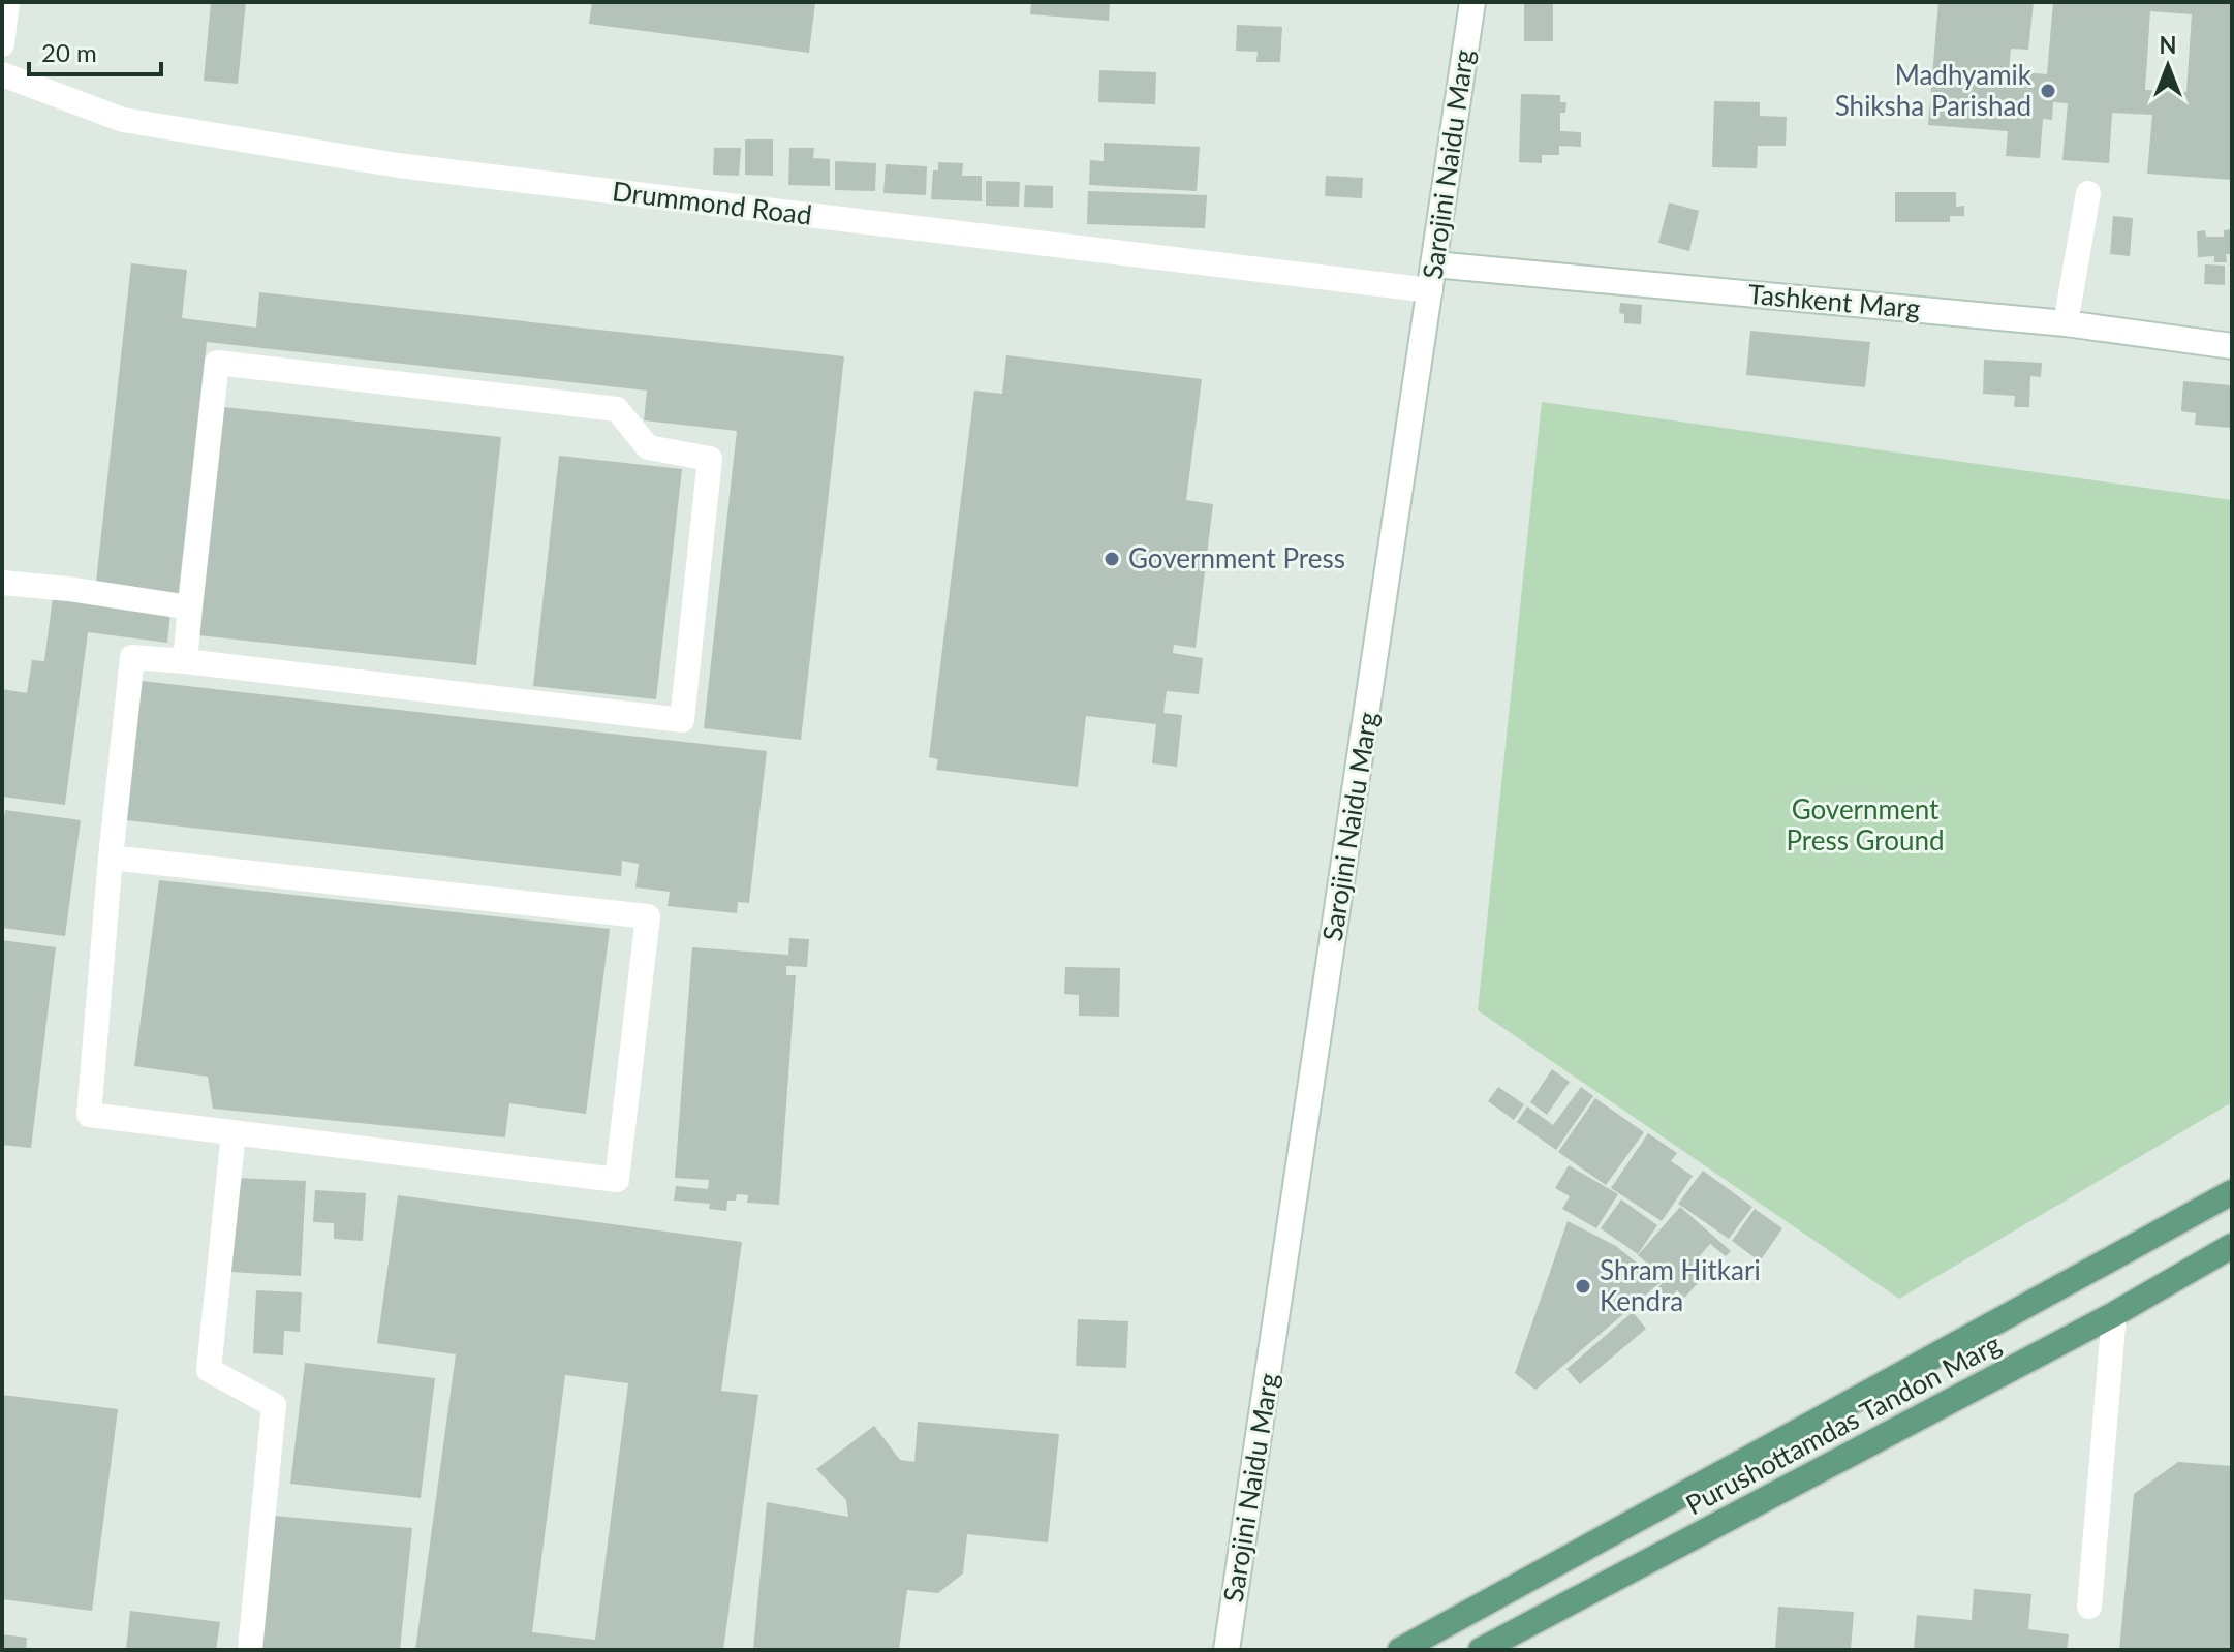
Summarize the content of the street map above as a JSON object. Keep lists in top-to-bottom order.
{
  "streets": {
    "main road": ["Purushottamdas Tandon Marg"],
    "street": ["Sarojini Naidu Marg", "Drummond Road", "Tashkent Marg"]
  },
  "crossings": [
    ["Sarojini Naidu Marg", "Drummond Road"],
    ["Sarojini Naidu Marg", "Tashkent Marg"],
    ["Drummond Road", "Tashkent Marg"]
  ],
  "parks": ["Government Press Ground"],
  "places": ["Madhyamik Shiksha Parishad", "Government Press", "Shram Hitkari Kendra"],
  "scale_bar": "20 m",
  "north": "top"
}
